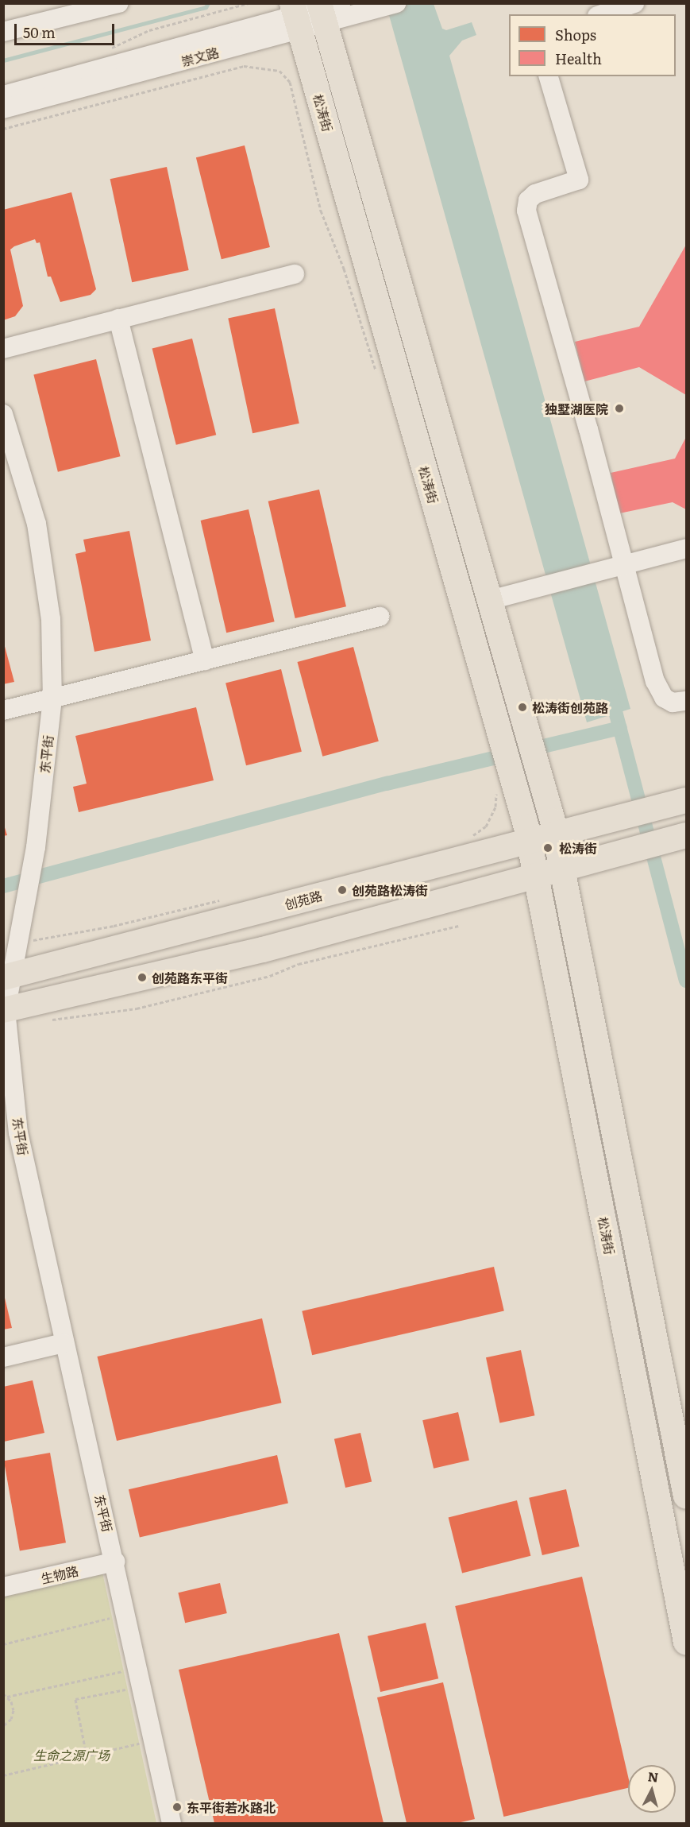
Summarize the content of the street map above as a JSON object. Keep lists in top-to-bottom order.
{
  "streets": {
    "main road": ["松涛街", "创苑路"],
    "street": ["崇文路", "东平街", "生物路"]
  },
  "crossings": [
    ["崇文路", "松涛街"],
    ["松涛街", "创苑路"],
    ["东平街", "创苑路"],
    ["东平街", "生物路"]
  ],
  "parks": ["生命之源广场"],
  "places": [
    "独墅湖医院",
    "松涛街创苑路",
    "松涛街",
    "创苑路松涛街",
    "创苑路东平街",
    "东平街若水路北"
  ],
  "legend": ["Shops", "Health"],
  "scale_bar": "50 m",
  "north": "top"
}
